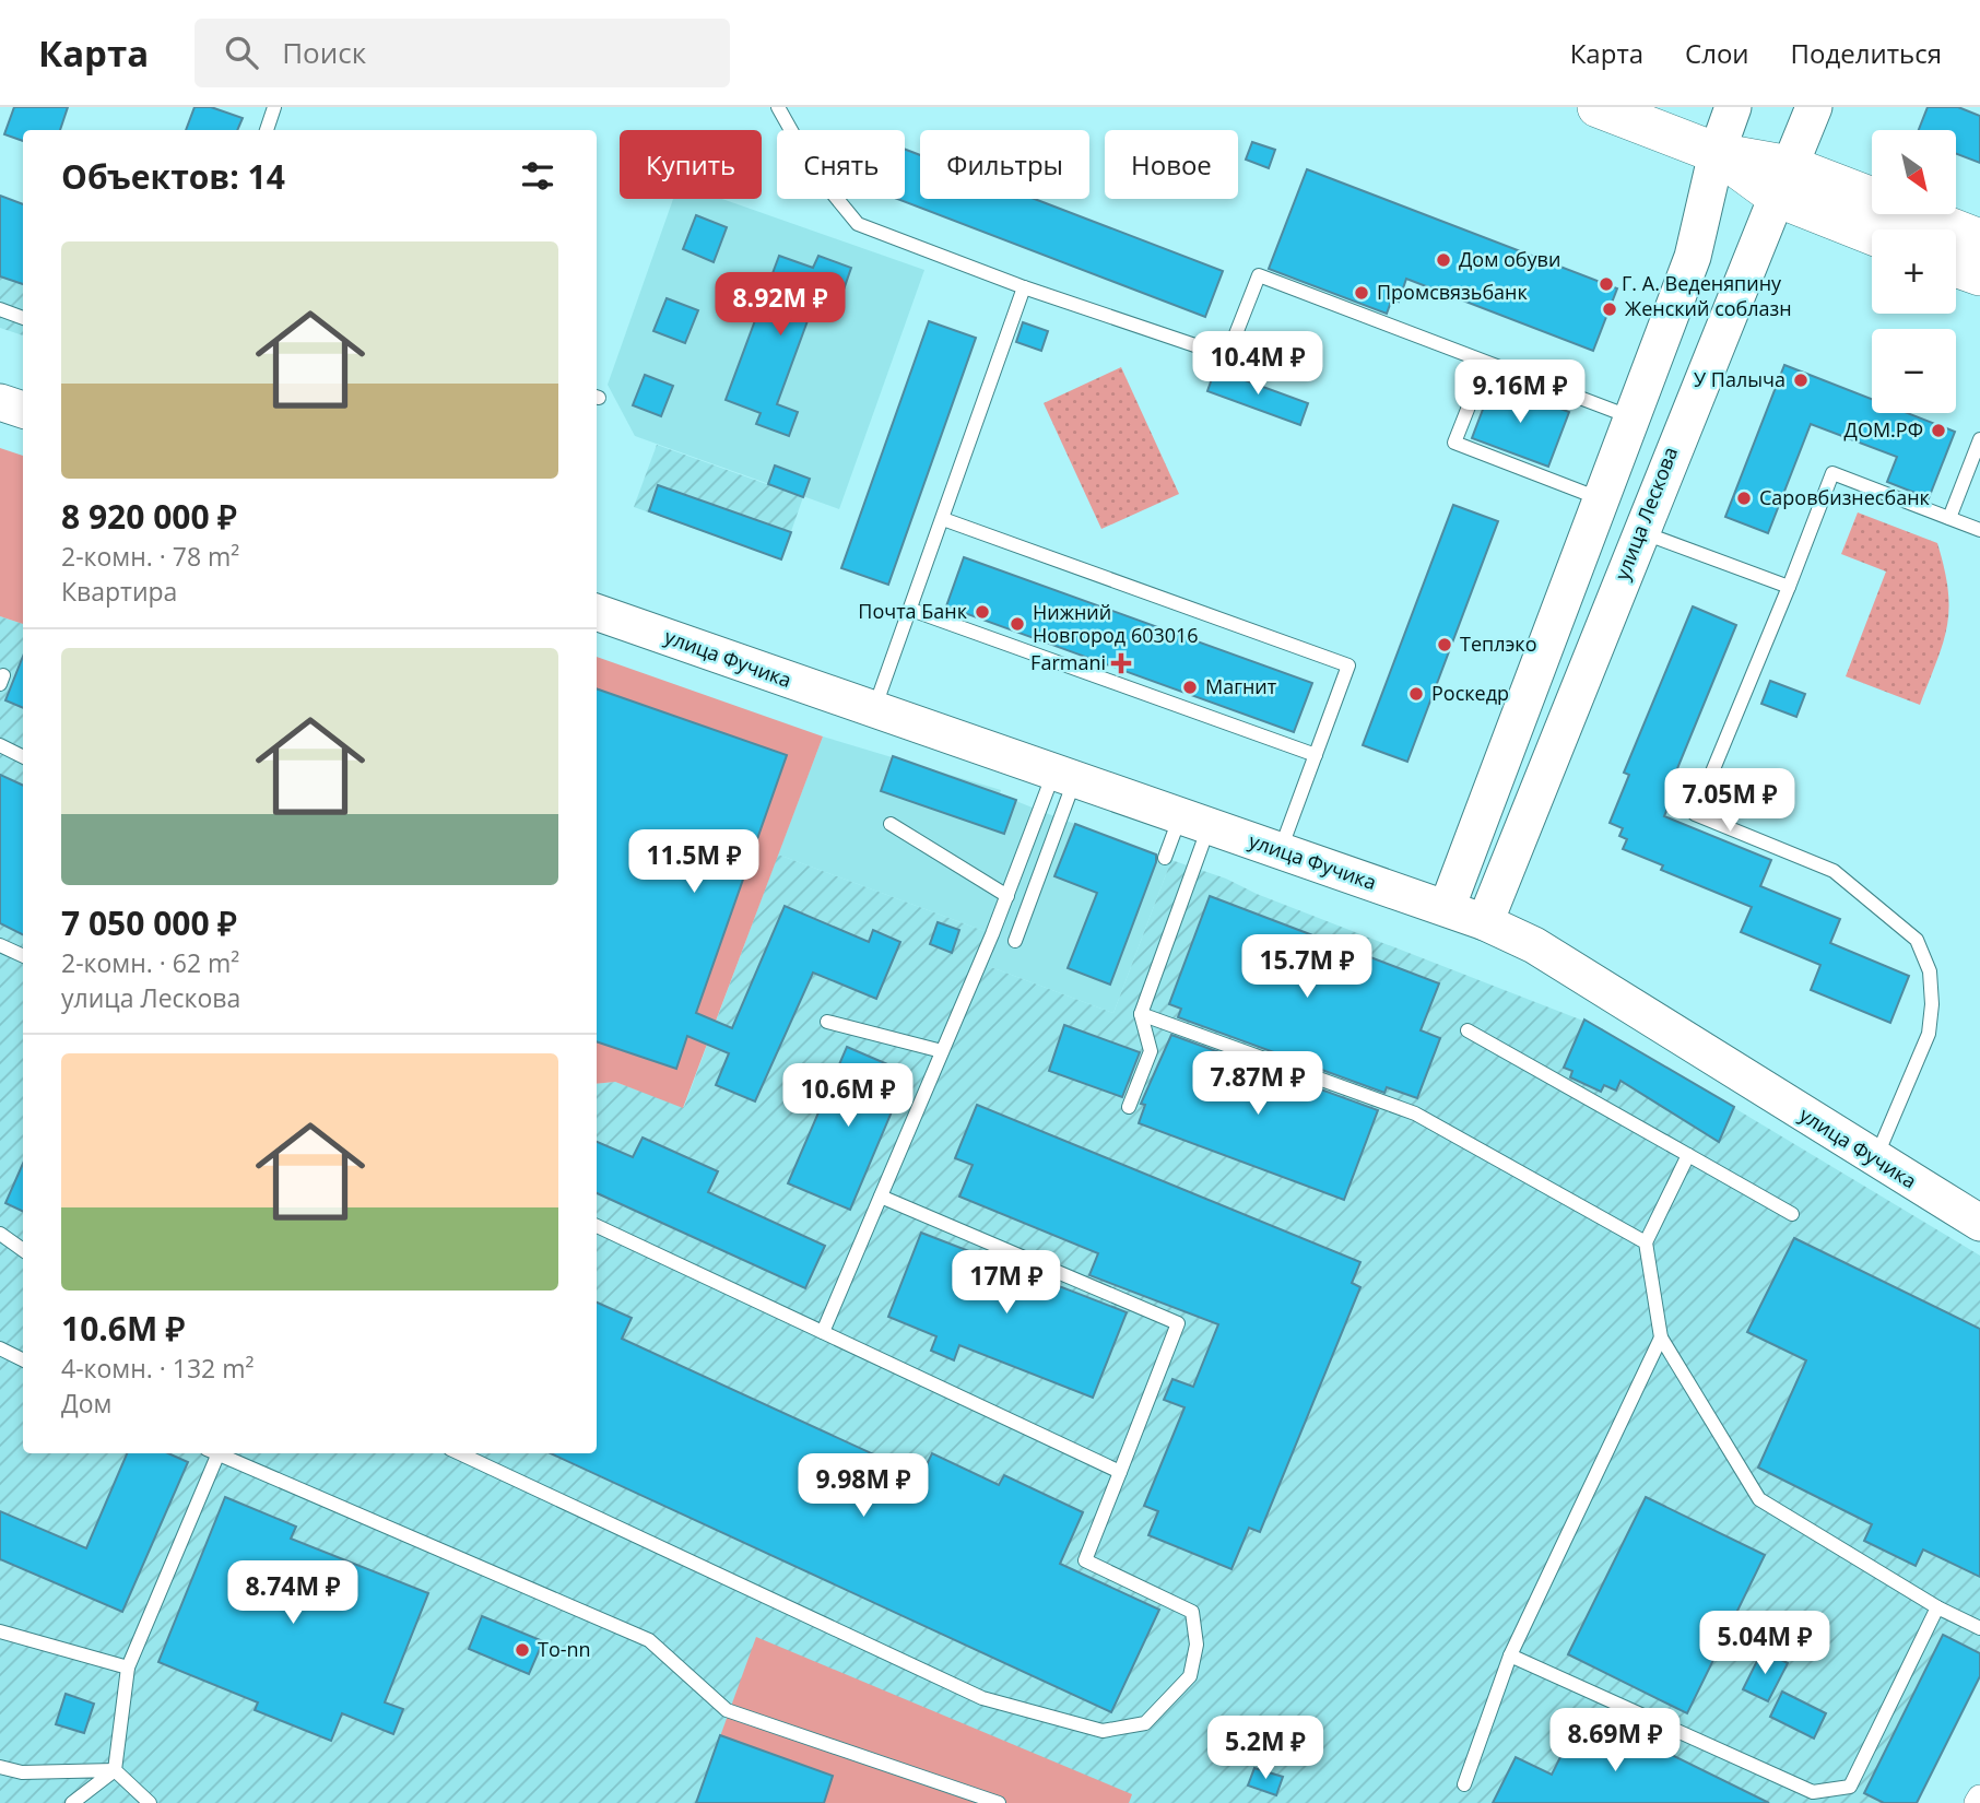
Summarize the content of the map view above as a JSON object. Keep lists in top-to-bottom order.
{
  "streets": {
    "street": ["улица Лескова", "улица Фучика"]
  },
  "crossings": [
    ["улица Лескова", "улица Фучика"]
  ],
  "places": {
    "other": [
      "Дом обуви",
      "Г. А. Веденяпину",
      "Промсвязьбанк",
      "Женский соблазн",
      "У Палыча",
      "ДОМ.РФ",
      "Саровбизнесбанк",
      "Почта Банк",
      "Нижний Новгород 603016",
      "Теплэко",
      "Магнит",
      "Роскедр",
      "To-nn"
    ],
    "health": ["Farmani"]
  },
  "north": "bottom right",
  "page": {
    "header": "Карта",
    "search": "Поиск",
    "nav": ["Карта", "Слои", "Поделиться"],
    "map_buttons": ["+", "−"],
    "chip": [
      "Купить",
      "Снять",
      "Фильтры",
      "Новое"
    ],
    "heading": "Объектов: 14",
    "list": [
      {
        "name": "8 920 000 ₽",
        "note": "2-комн. · 78 m² · Квартира"
      },
      {
        "name": "7 050 000 ₽",
        "note": "2-комн. · 62 m² · улица Лескова"
      },
      {
        "name": "10.6M ₽",
        "note": "4-комн. · 132 m² · Дом"
      }
    ],
    "price": [
      "8.92M ₽",
      "10.4M ₽",
      "9.16M ₽",
      "7.05M ₽",
      "11.5M ₽",
      "15.7M ₽",
      "7.87M ₽",
      "10.6M ₽",
      "17M ₽",
      "9.98M ₽",
      "8.74M ₽",
      "5.04M ₽",
      "8.69M ₽",
      "5.2M ₽"
    ]
  }
}
